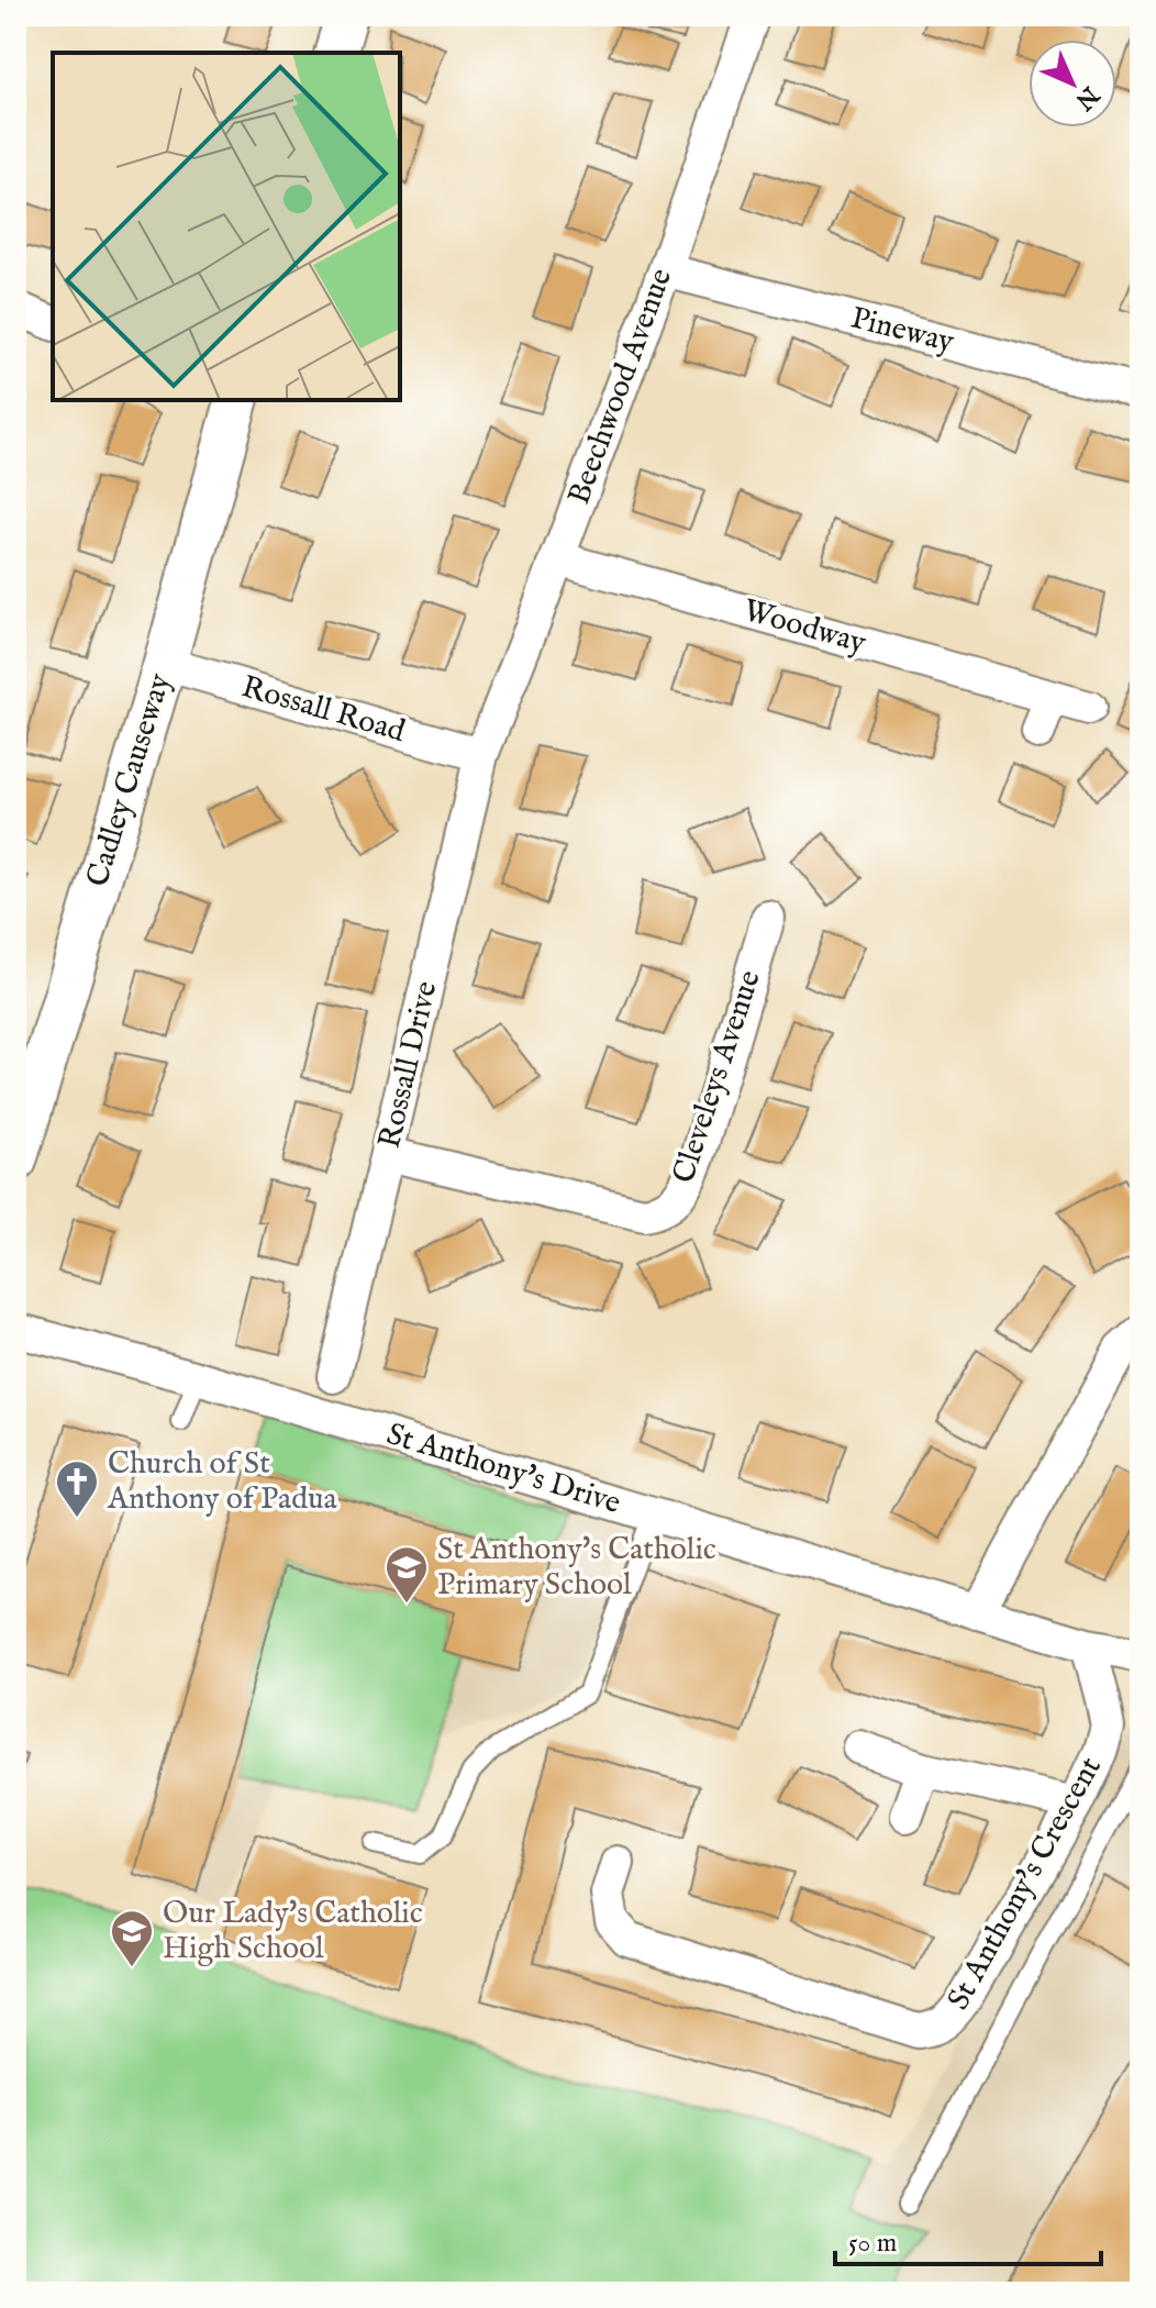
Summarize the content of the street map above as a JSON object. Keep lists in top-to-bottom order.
{
  "streets": {
    "street": [
      "Pineway",
      "Beechwood Avenue",
      "Woodway",
      "Rossall Road",
      "Cadley Causeway",
      "Rossall Drive",
      "Cleveleys Avenue",
      "St Anthony's Drive",
      "St Anthony's Crescent"
    ]
  },
  "crossings": [
    ["Pineway", "Beechwood Avenue"],
    ["Beechwood Avenue", "Woodway"],
    ["Beechwood Avenue", "Rossall Road"],
    ["Beechwood Avenue", "Rossall Drive"],
    ["Rossall Road", "Cadley Causeway"],
    ["Rossall Road", "Rossall Drive"],
    ["Rossall Drive", "Cleveleys Avenue"],
    ["St Anthony's Drive", "St Anthony's Crescent"]
  ],
  "places": {
    "church": ["Church of St Anthony of Padua"],
    "school or university": ["St Anthony's Catholic Primary School", "Our Lady's Catholic High School"]
  },
  "scale_bar": "50 m",
  "north": "bottom right"
}
